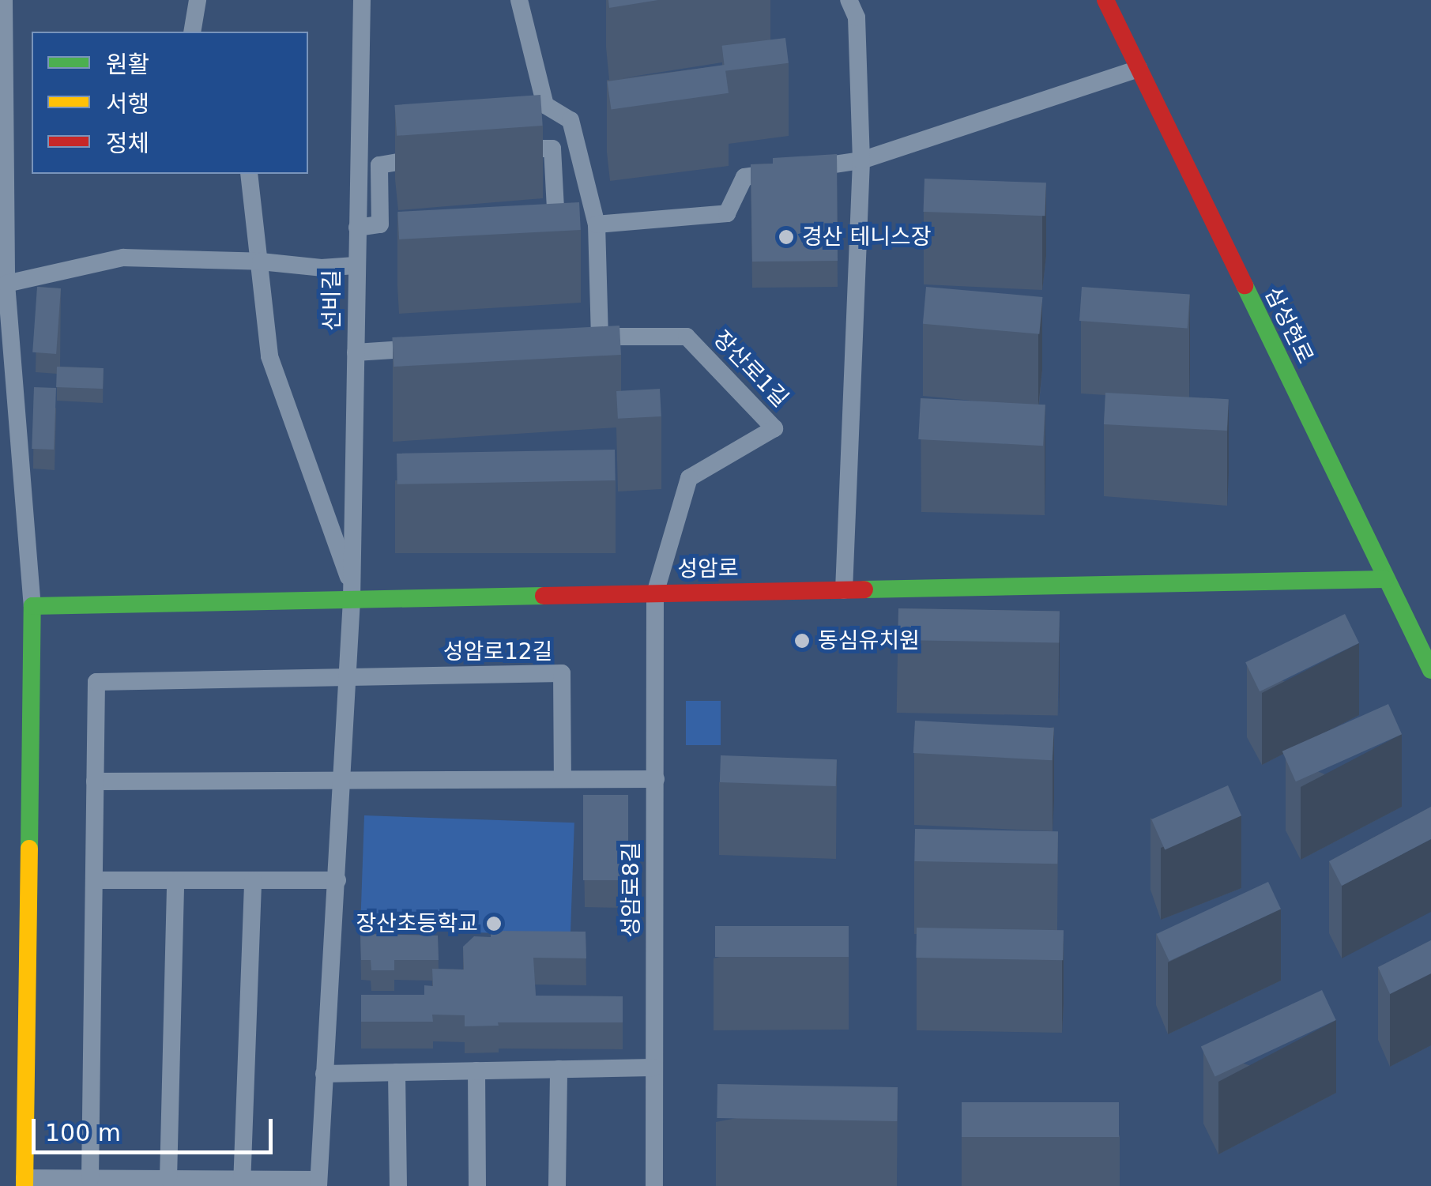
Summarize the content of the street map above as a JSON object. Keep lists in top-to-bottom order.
{
  "streets": {
    "street": [
      "선비길",
      "삼성현로",
      "장산로1길",
      "성암로",
      "성암로12길",
      "성암로8길"
    ]
  },
  "crossings": [
    ["선비길", "성암로"],
    ["삼성현로", "성암로"],
    ["장산로1길", "성암로8길"],
    ["성암로", "성암로8길"]
  ],
  "places": ["경산 테니스장", "동심유치원", "장산초등학교"],
  "legend": ["원활", "서행", "정체"],
  "scale_bar": "100 m"
}
